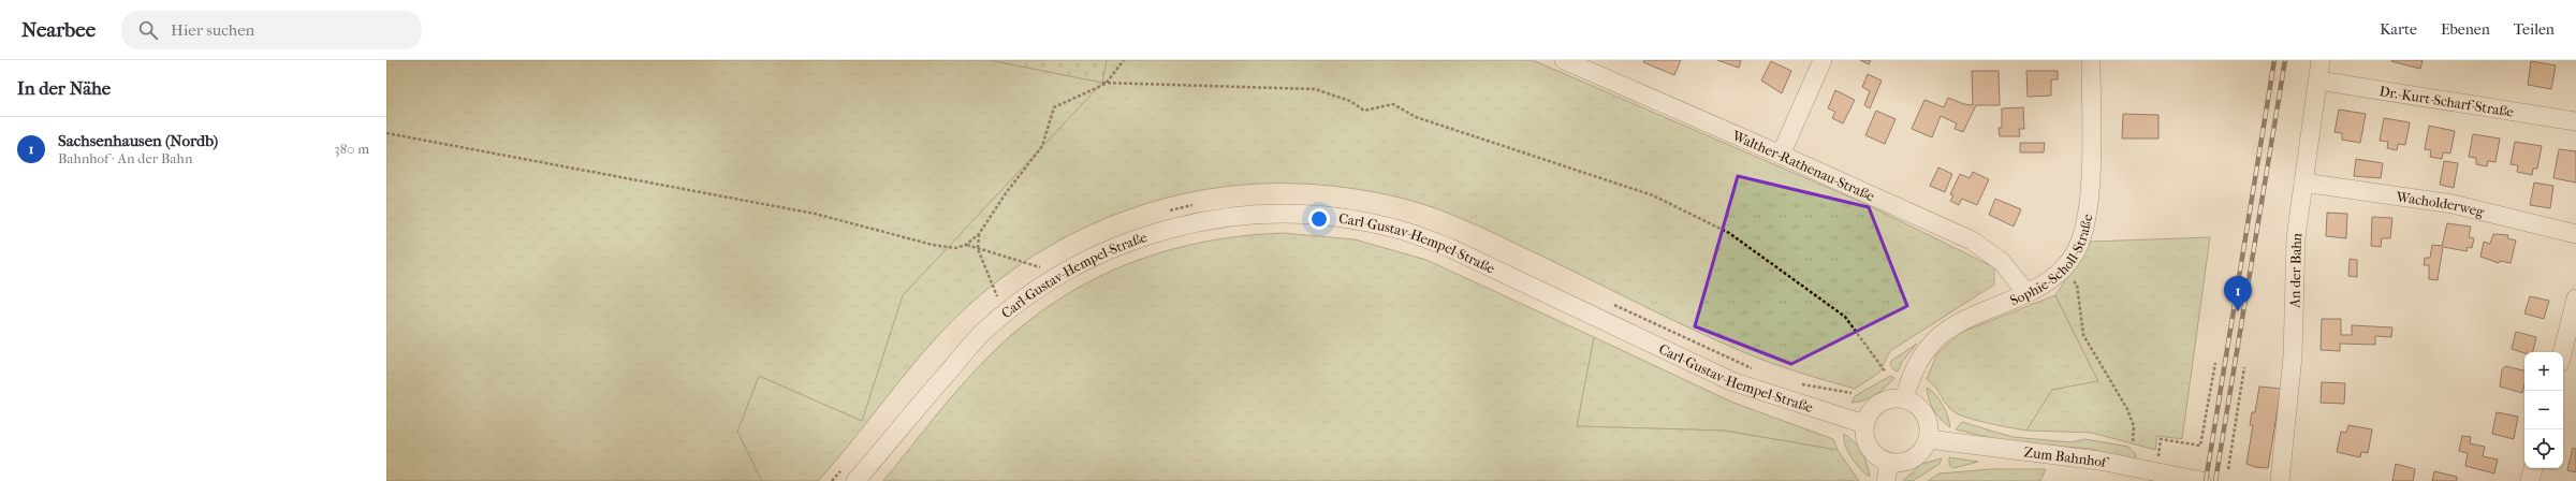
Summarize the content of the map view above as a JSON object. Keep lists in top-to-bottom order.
{
  "streets": {
    "street": [
      "Dr.-Kurt-Scharf-Straße",
      "Walther-Rathenau-Straße",
      "Wacholderweg",
      "Carl-Gustav-Hempel-Straße",
      "Sophie-Scholl-Straße",
      "An der Bahn",
      "Zum Bahnhof"
    ]
  },
  "crossings": [
    ["Dr.-Kurt-Scharf-Straße", "An der Bahn"],
    ["Walther-Rathenau-Straße", "Sophie-Scholl-Straße"],
    ["Wacholderweg", "An der Bahn"],
    ["Carl-Gustav-Hempel-Straße", "Sophie-Scholl-Straße"],
    ["Carl-Gustav-Hempel-Straße", "Zum Bahnhof"],
    ["Sophie-Scholl-Straße", "Zum Bahnhof"]
  ],
  "page": {
    "header": "Nearbee",
    "search": "Hier suchen",
    "nav": ["Karte", "Ebenen", "Teilen"],
    "heading": "In der Nähe",
    "list": [
      {
        "mark": "1",
        "name": "Sachsenhausen (Nordb)",
        "note": "Bahnhof · An der Bahn",
        "value": "380 m"
      }
    ],
    "pins": "1",
    "map_buttons": ["+", "−"]
  }
}
